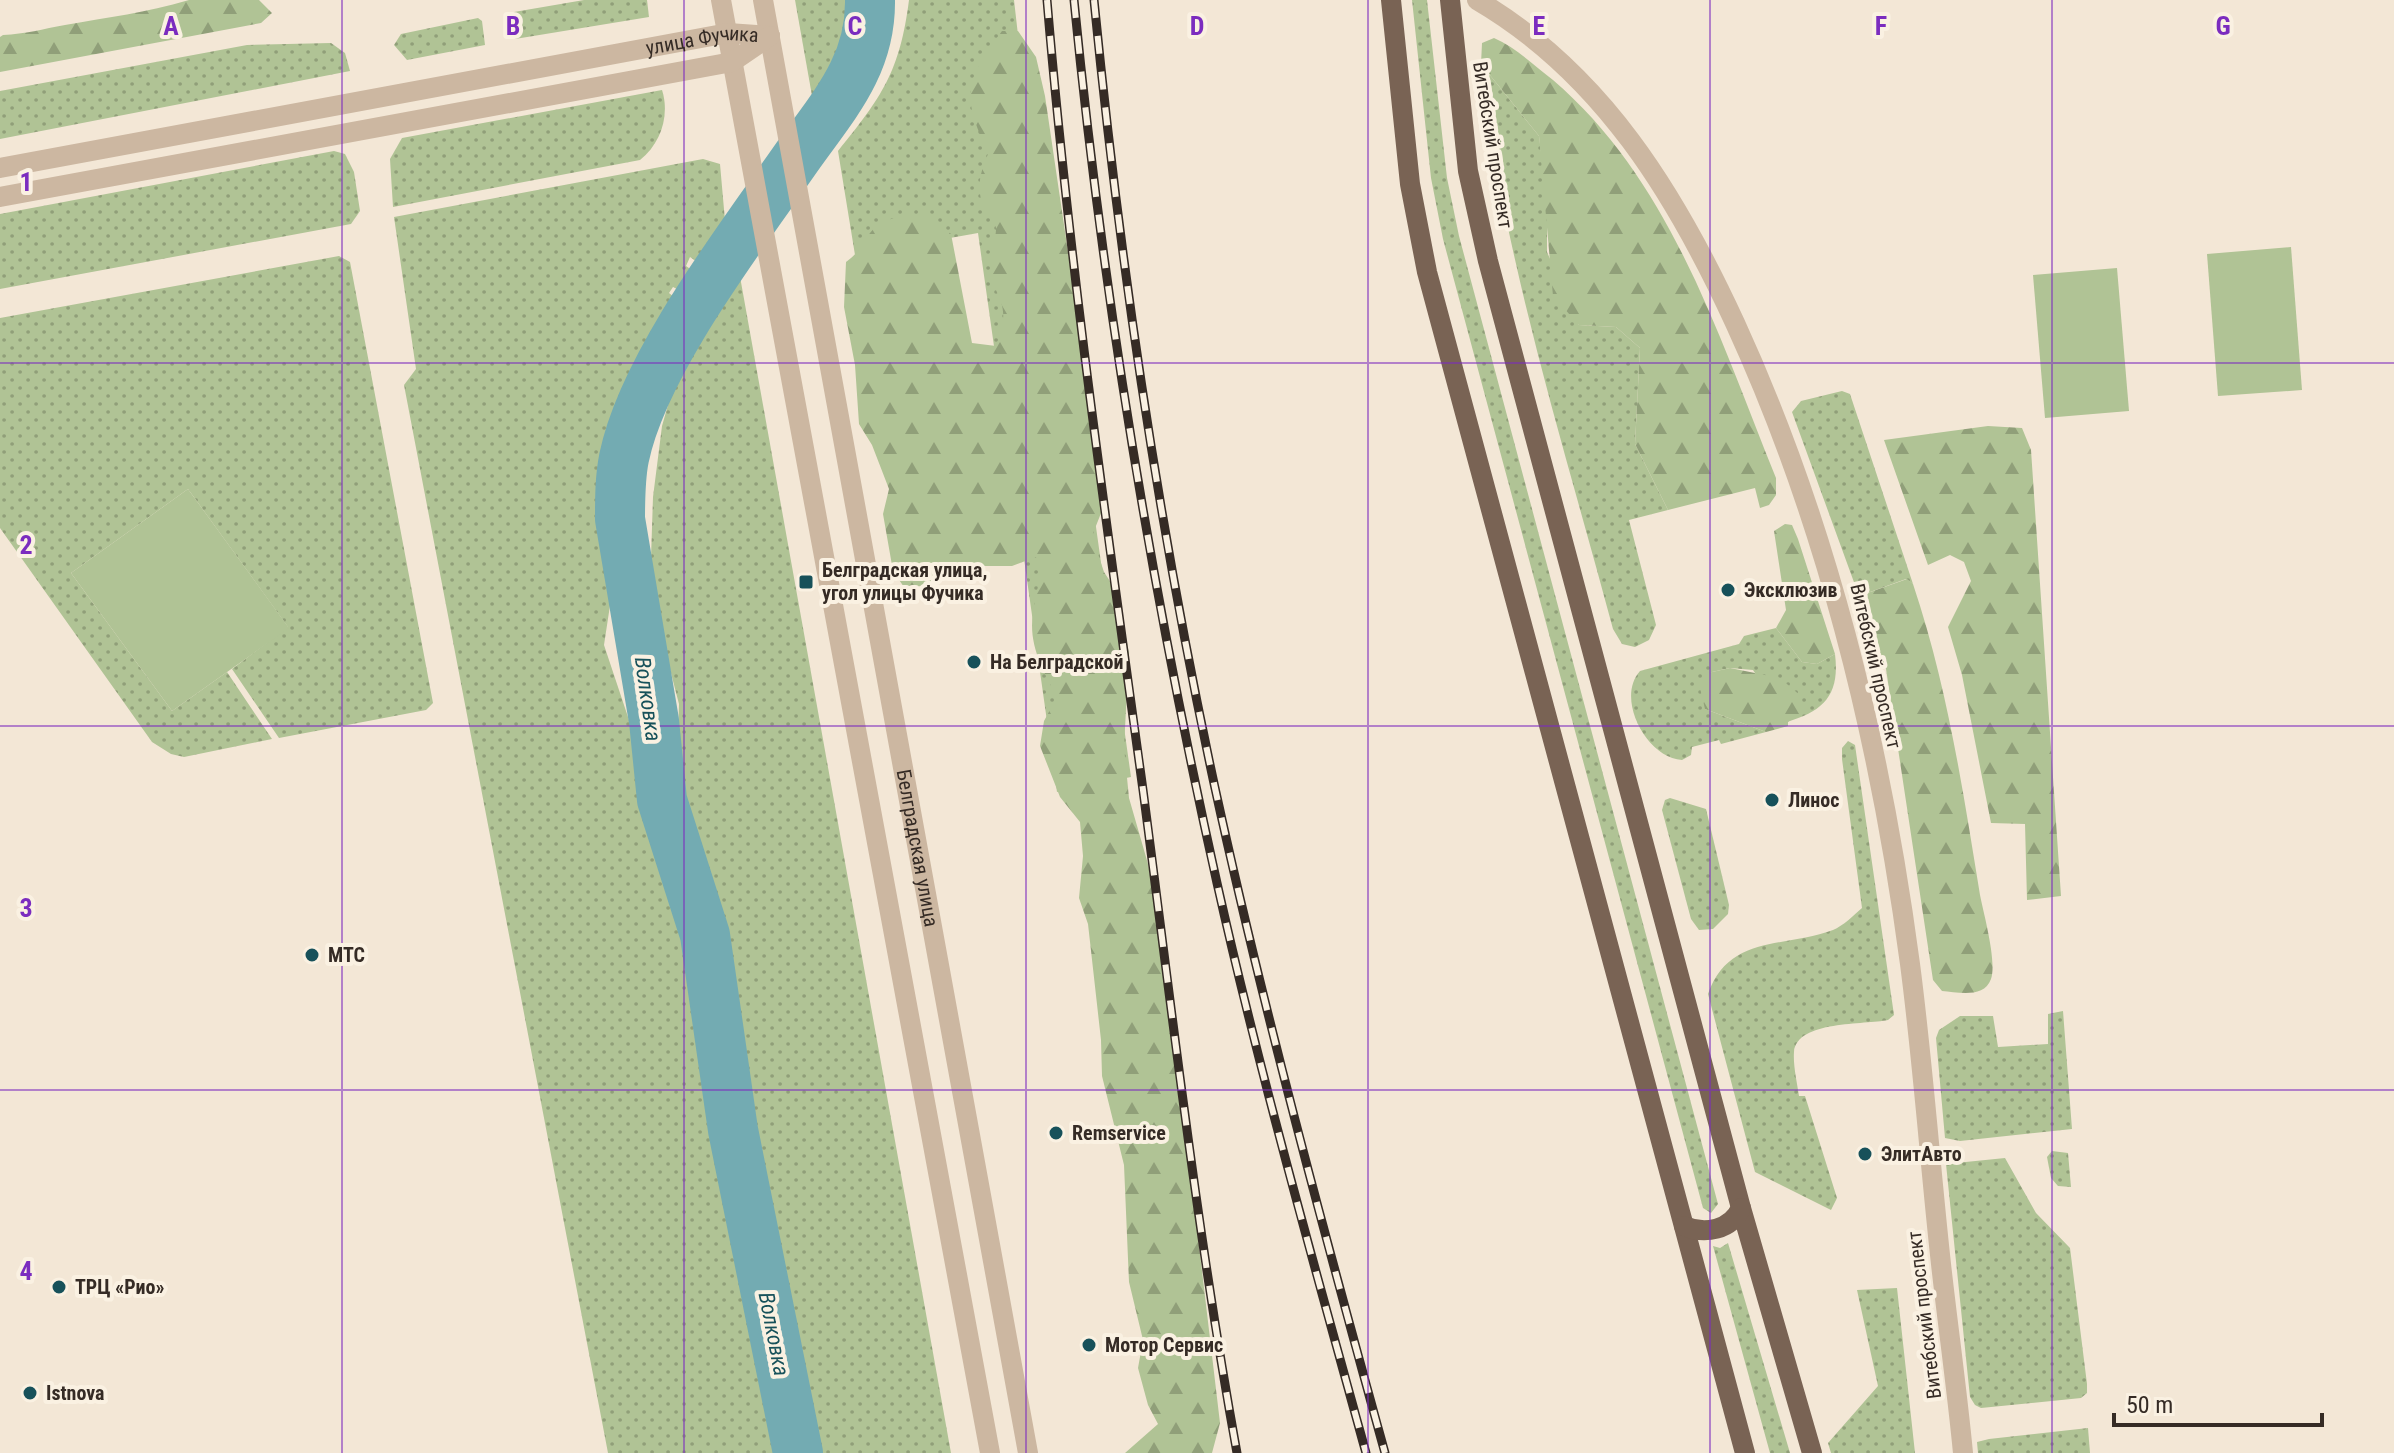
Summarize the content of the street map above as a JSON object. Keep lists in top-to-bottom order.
{
  "streets": {
    "main road": ["Витебский проспект"],
    "street": ["улица Фучика", "Белградская улица"]
  },
  "crossings": [
    ["улица Фучика", "Белградская улица"]
  ],
  "water": ["Волковка"],
  "places": {
    "transit": ["Белградская улица, угол улицы Фучика"],
    "other": [
      "Эксклюзив",
      "На Белградской",
      "Линос",
      "МТС",
      "Remservice",
      "ЭлитАвто",
      "ТРЦ «Рио»",
      "Мотор Сервис",
      "Istnova"
    ]
  },
  "scale_bar": "50 m",
  "grid": {
    "columns": [
      "A",
      "B",
      "C",
      "D",
      "E",
      "F",
      "G"
    ],
    "rows": [
      "1",
      "2",
      "3",
      "4"
    ]
  }
}
